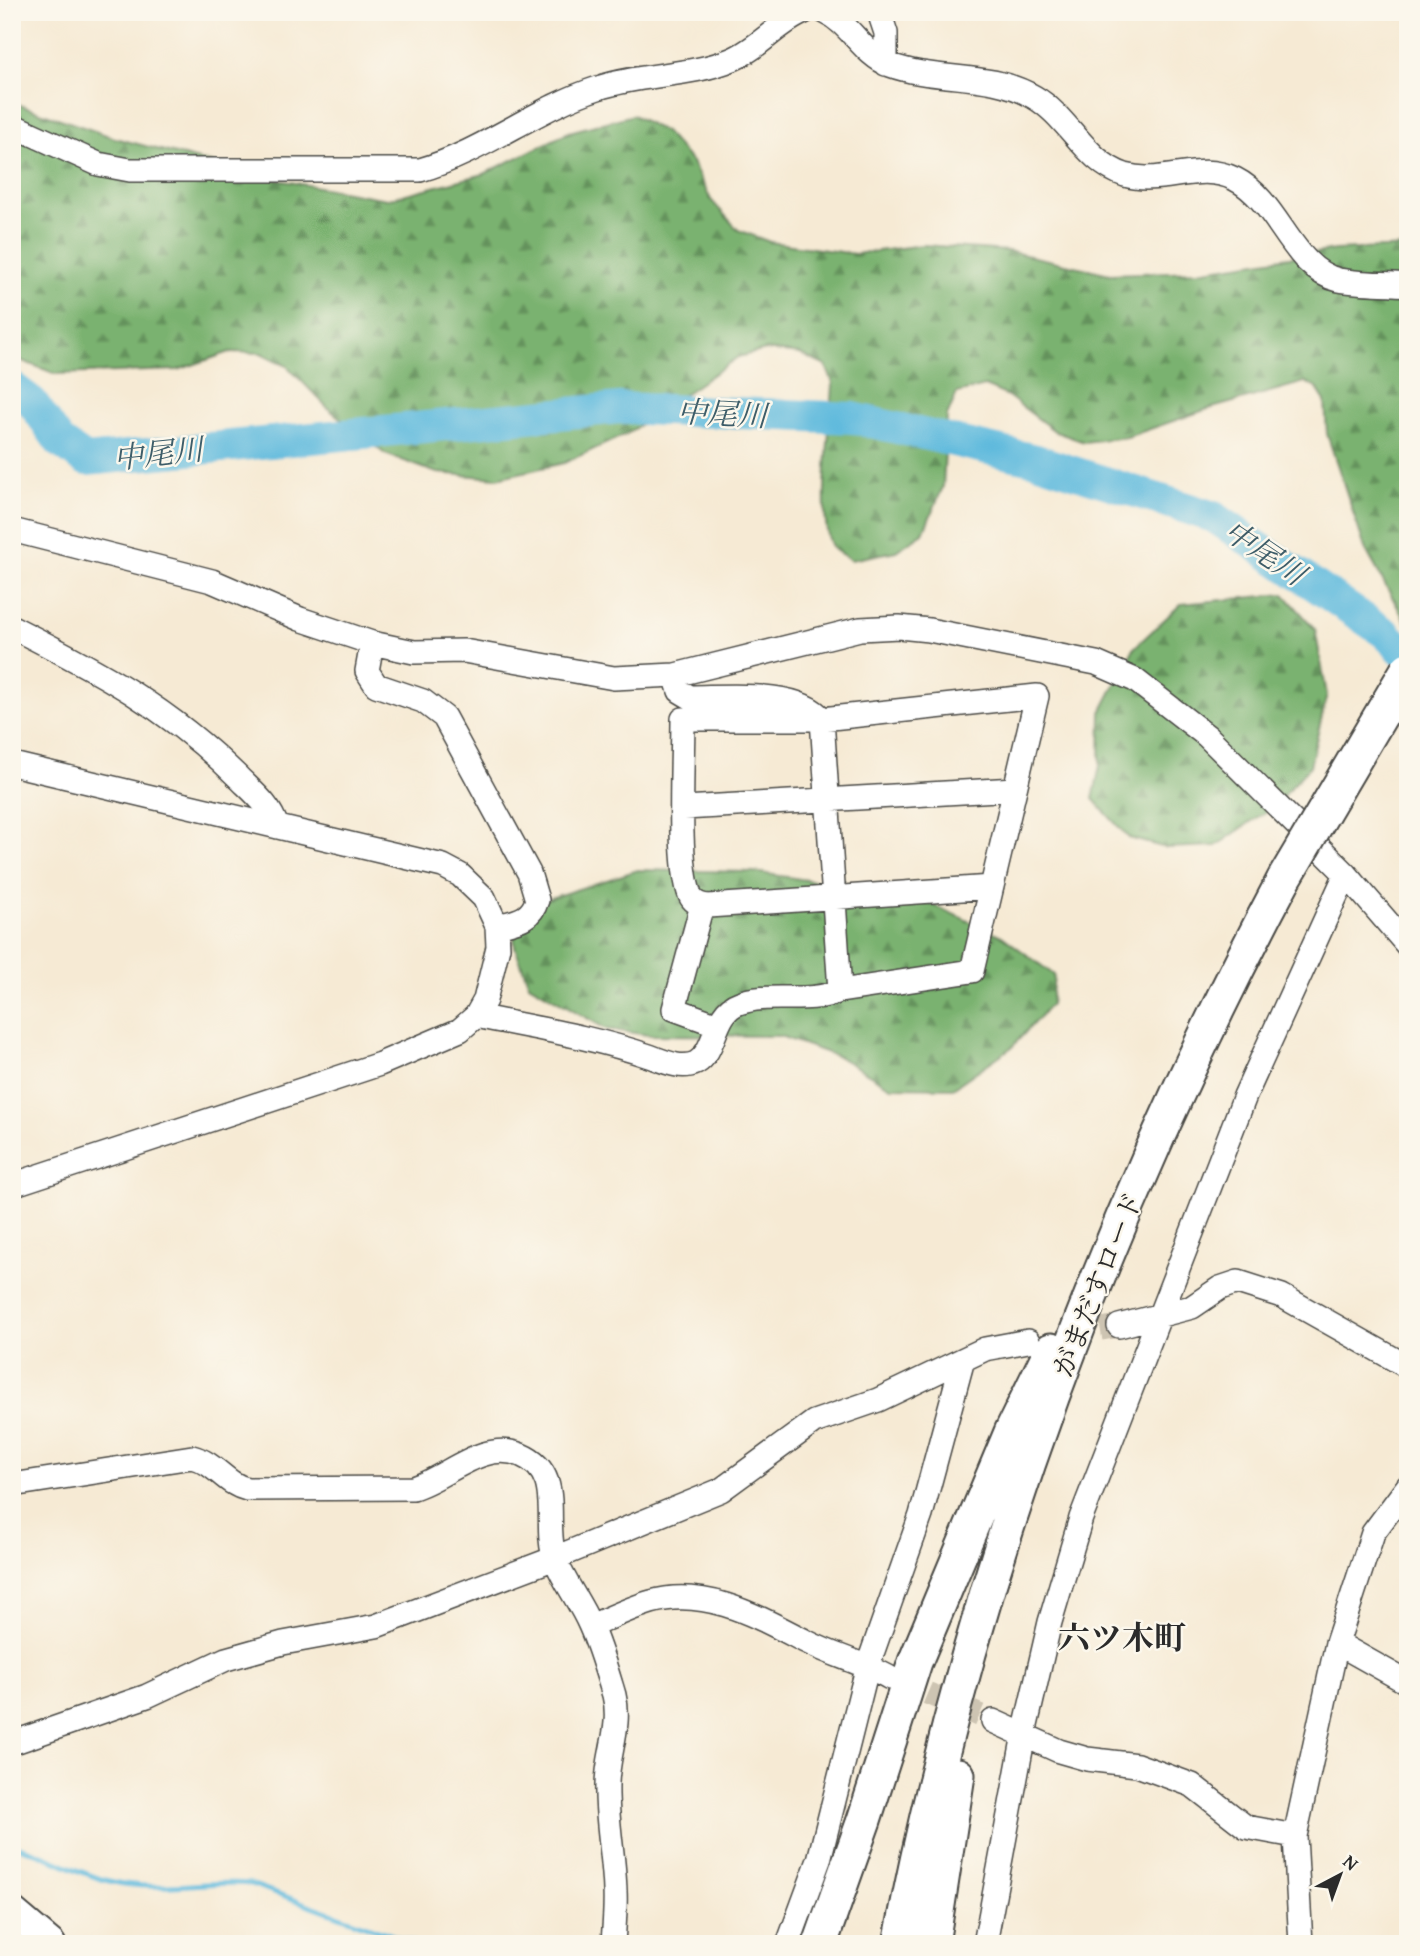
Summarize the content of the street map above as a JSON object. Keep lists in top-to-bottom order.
{
  "streets": {
    "highway": ["がまだすロード"]
  },
  "districts": ["六ツ木町"],
  "water": ["中尾川"],
  "north": "top right"
}
